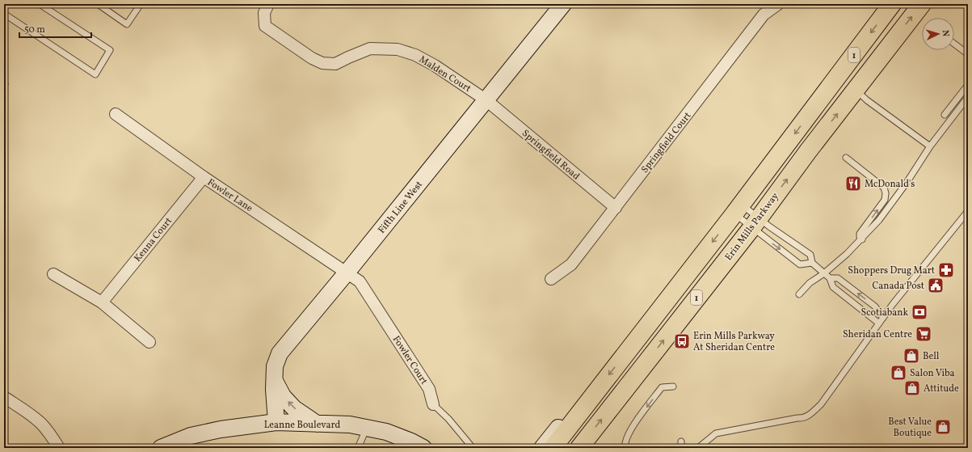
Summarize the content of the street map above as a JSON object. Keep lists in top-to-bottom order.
{
  "streets": {
    "main road": ["1", "Erin Mills Parkway"],
    "street": [
      "Malden Court",
      "Springfield Court",
      "Springfield Road",
      "Fowler Lane",
      "Fifth Line West",
      "Kenna Court",
      "Fowler Court",
      "Leanne Boulevard"
    ]
  },
  "crossings": [
    ["Malden Court", "Springfield Road"],
    ["Malden Court", "Fifth Line West"],
    ["Springfield Court", "Springfield Road"],
    ["Springfield Road", "Fifth Line West"],
    ["Fowler Lane", "Fifth Line West"],
    ["Fowler Lane", "Kenna Court"],
    ["Fowler Lane", "Fowler Court"],
    ["Fifth Line West", "Fowler Court"],
    ["Fifth Line West", "Leanne Boulevard"]
  ],
  "places": {
    "restaurant": ["McDonald's"],
    "pharmacy": ["Shoppers Drug Mart"],
    "public building": ["Canada Post"],
    "bank": ["Scotiabank"],
    "supermarket": ["Sheridan Centre"],
    "bus stop": ["Erin Mills Parkway At Sheridan Centre"],
    "shop": [
      "Bell",
      "Salon Viba",
      "Attitude",
      "Best Value Boutique"
    ]
  },
  "scale_bar": "50 m",
  "north": "right"
}
